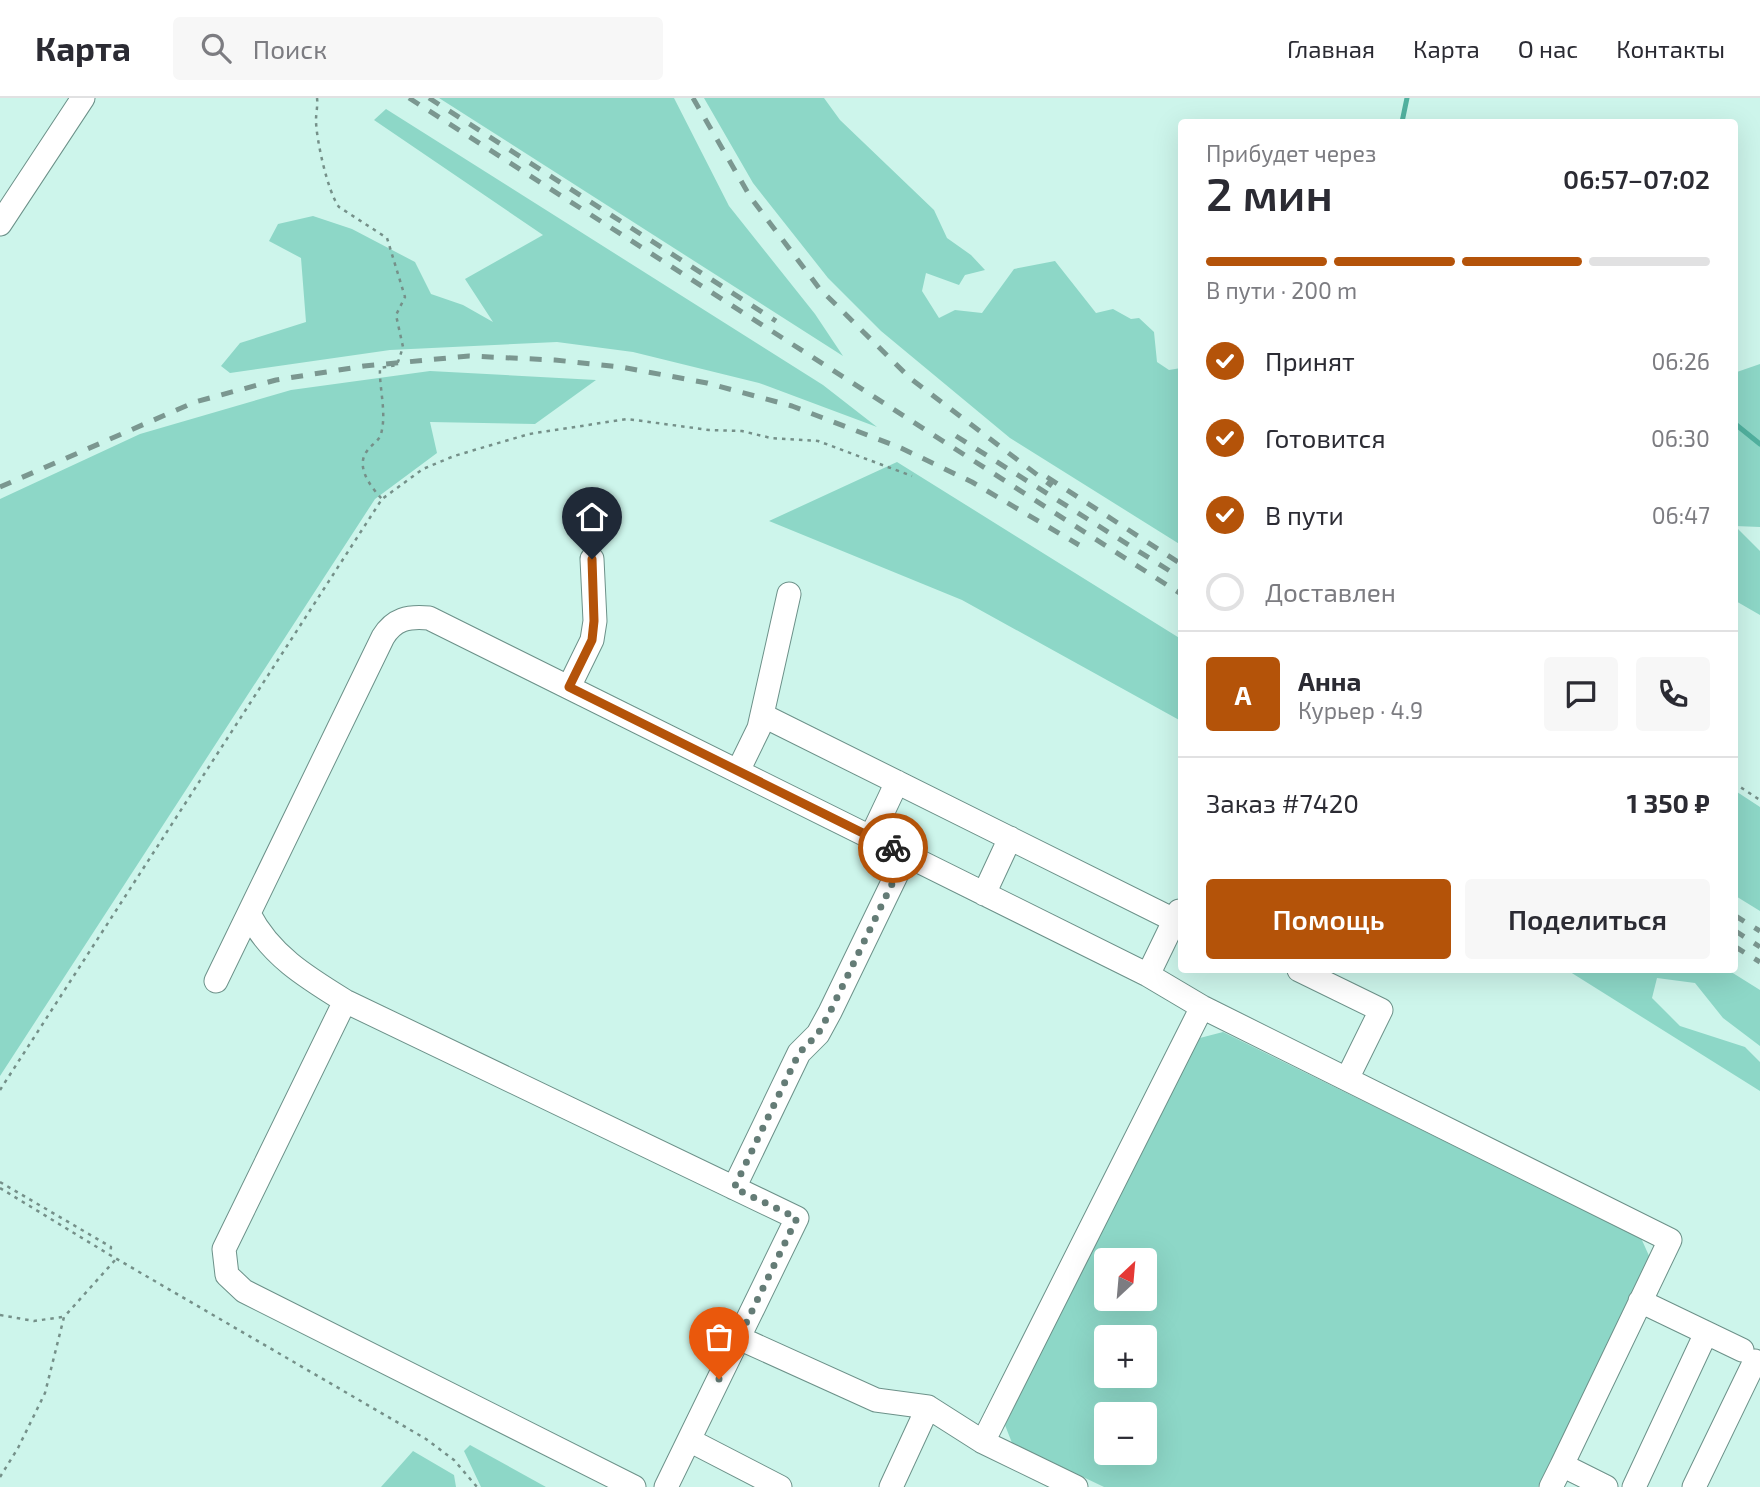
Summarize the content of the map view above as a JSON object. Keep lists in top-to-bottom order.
{
  "north": "top right",
  "page": {
    "header": "Карта",
    "search": "Поиск",
    "nav": [
      "Главная",
      "Карта",
      "О нас",
      "Контакты"
    ],
    "heading": ["2 мин", "Прибудет через", "06:57–07:02"],
    "panel": [
      "Анна",
      "Курьер · 4.9",
      "Заказ #7420",
      "1 350 ₽"
    ],
    "bar": "В пути · 200 m",
    "list": [
      ["Принят", "06:26"],
      ["Готовится", "06:30"],
      ["В пути", "06:47"],
      "Доставлен"
    ],
    "round": "А",
    "buttons": ["Помощь", "Поделиться"],
    "map_buttons": ["+", "−"]
  }
}
